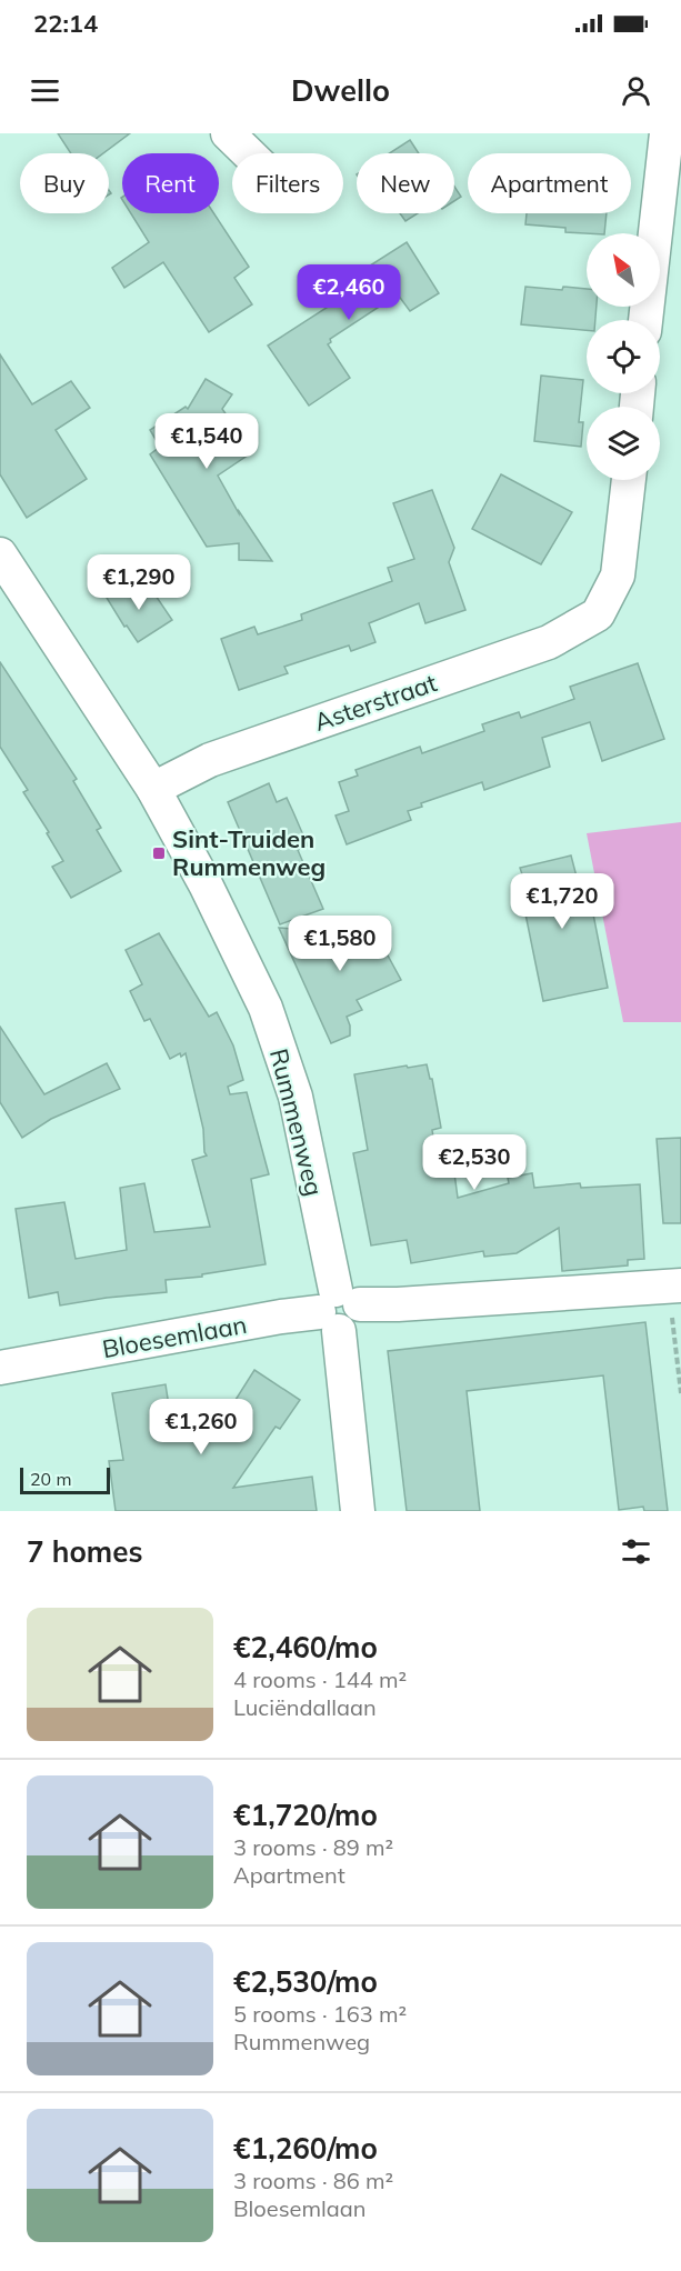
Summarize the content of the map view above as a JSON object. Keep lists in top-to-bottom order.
{
  "streets": {
    "street": ["Asterstraat", "Rummenweg", "Bloesemlaan"]
  },
  "crossings": [
    ["Asterstraat", "Rummenweg"],
    ["Rummenweg", "Bloesemlaan"]
  ],
  "places": {
    "transit": ["Sint-Truiden Rummenweg"]
  },
  "scale_bar": "20 m",
  "north": "top left",
  "page": {
    "status": "22:14",
    "header": "Dwello",
    "chip": [
      "Buy",
      "Rent",
      "Filters",
      "New",
      "Apartment"
    ],
    "price": [
      "€2,460",
      "€1,540",
      "€1,290",
      "€1,720",
      "€1,580",
      "€2,530",
      "€1,260"
    ],
    "scale": "20 m",
    "heading": "7 homes",
    "list": [
      {
        "name": "€2,460/mo",
        "note": "4 rooms · 144 m² · Luciëndallaan"
      },
      {
        "name": "€1,720/mo",
        "note": "3 rooms · 89 m² · Apartment"
      },
      {
        "name": "€2,530/mo",
        "note": "5 rooms · 163 m² · Rummenweg"
      },
      {
        "name": "€1,260/mo",
        "note": "3 rooms · 86 m² · Bloesemlaan"
      }
    ]
  }
}
